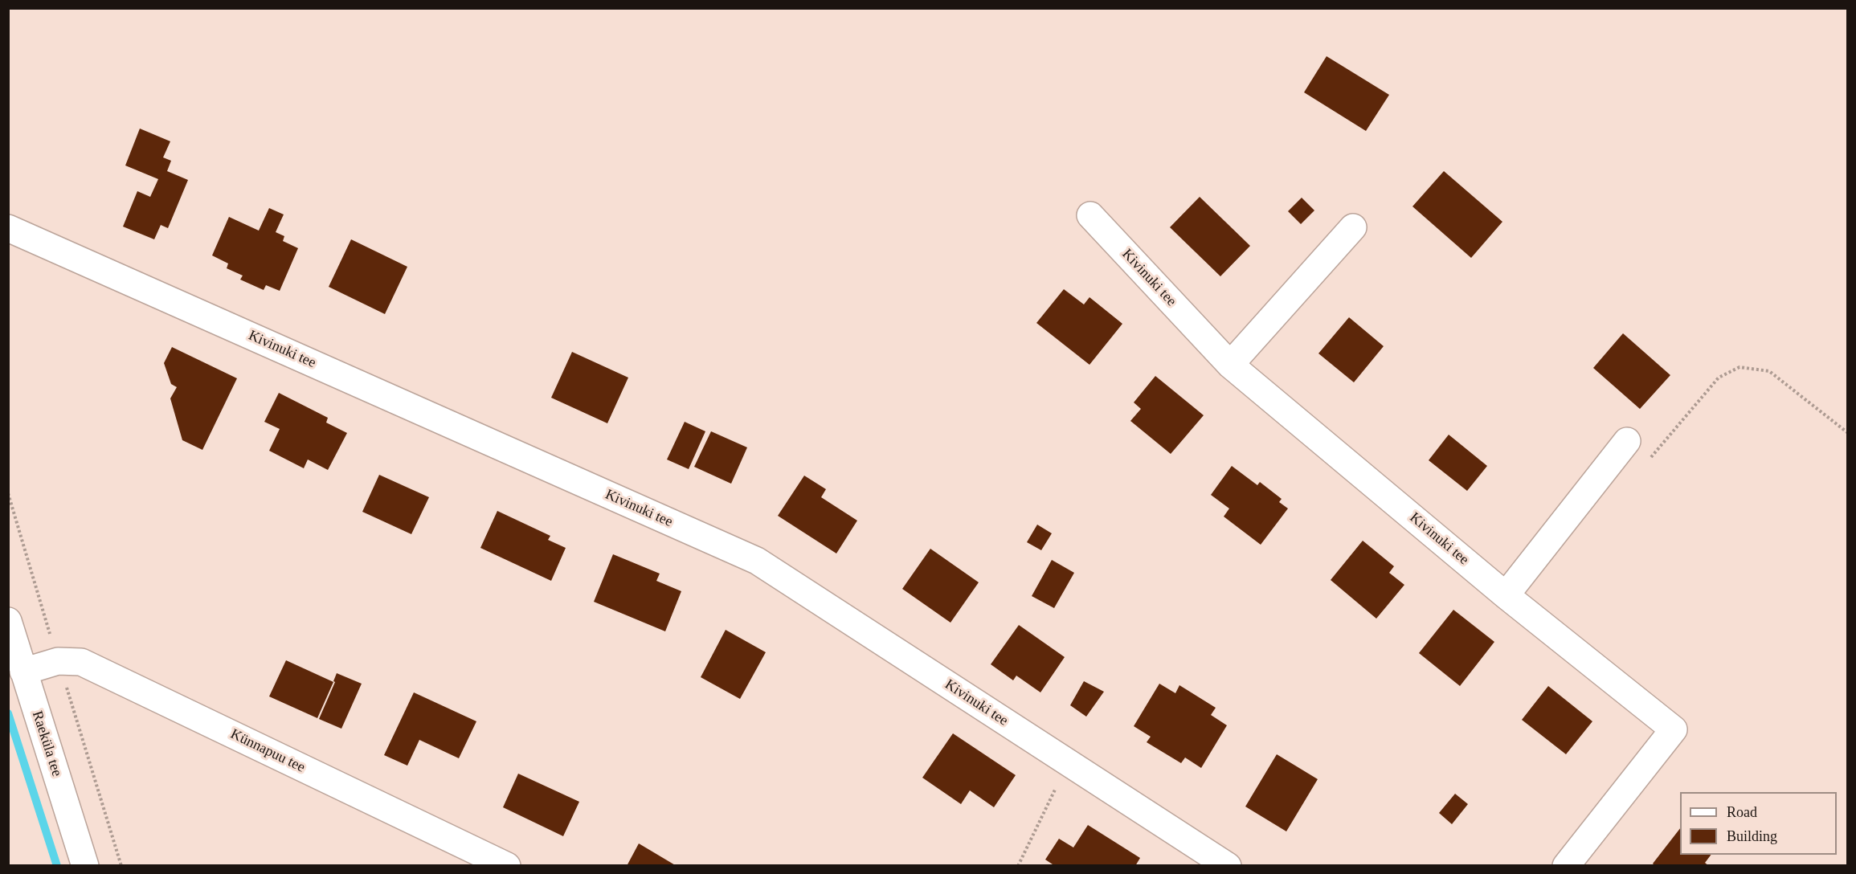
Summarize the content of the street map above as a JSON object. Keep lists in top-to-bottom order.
{
  "streets": {
    "street": ["Kivinuki tee", "Raeküla tee", "Künnapuu tee"]
  },
  "crossings": [
    ["Raeküla tee", "Künnapuu tee"]
  ],
  "legend": ["Road", "Building"]
}
